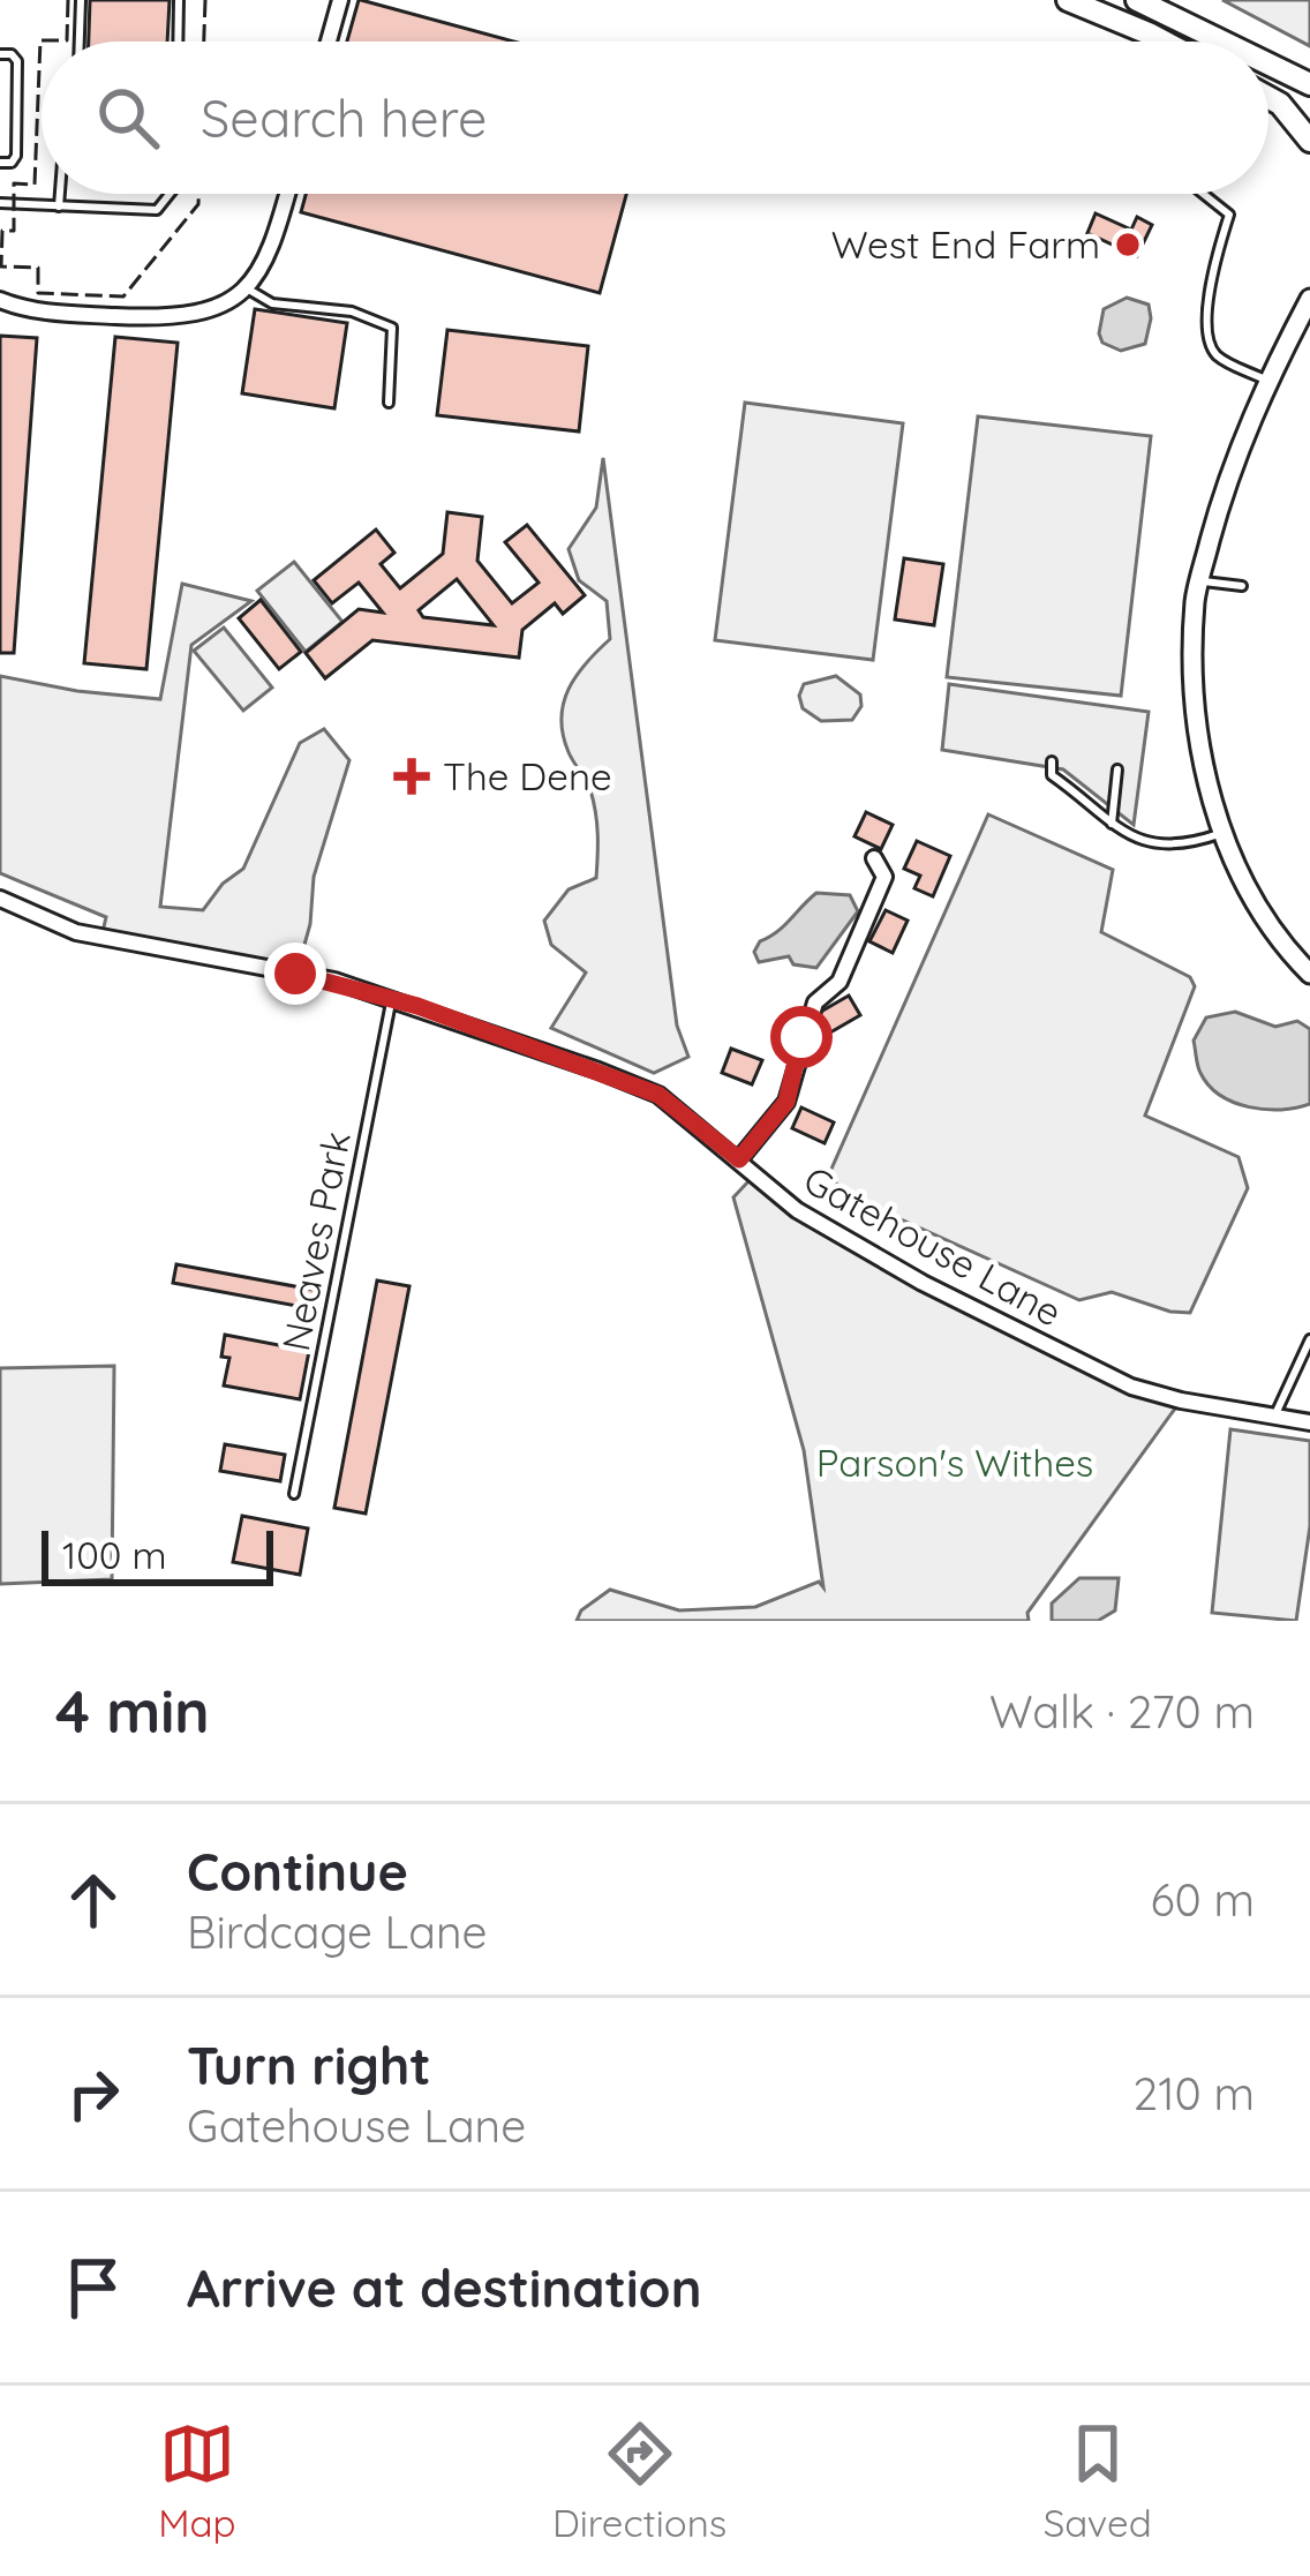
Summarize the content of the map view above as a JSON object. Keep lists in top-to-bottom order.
{
  "streets": {
    "street": ["Gatehouse Lane"],
    "lane": ["Neaves Park"]
  },
  "crossings": [
    ["Neaves Park", "Gatehouse Lane"]
  ],
  "parks": ["Parson's Withes"],
  "places": {
    "other": ["West End Farm"],
    "health": ["The Dene"]
  },
  "scale_bar": "100 m",
  "page": {
    "search": "Search here",
    "scale": "100 m",
    "heading": ["4 min", "Walk · 270 m"],
    "list": [
      ["Continue", "Birdcage Lane", "60 m"],
      ["Turn right", "Gatehouse Lane", "210 m"],
      "Arrive at destination"
    ],
    "nav": ["Map", "Directions", "Saved"]
  }
}
